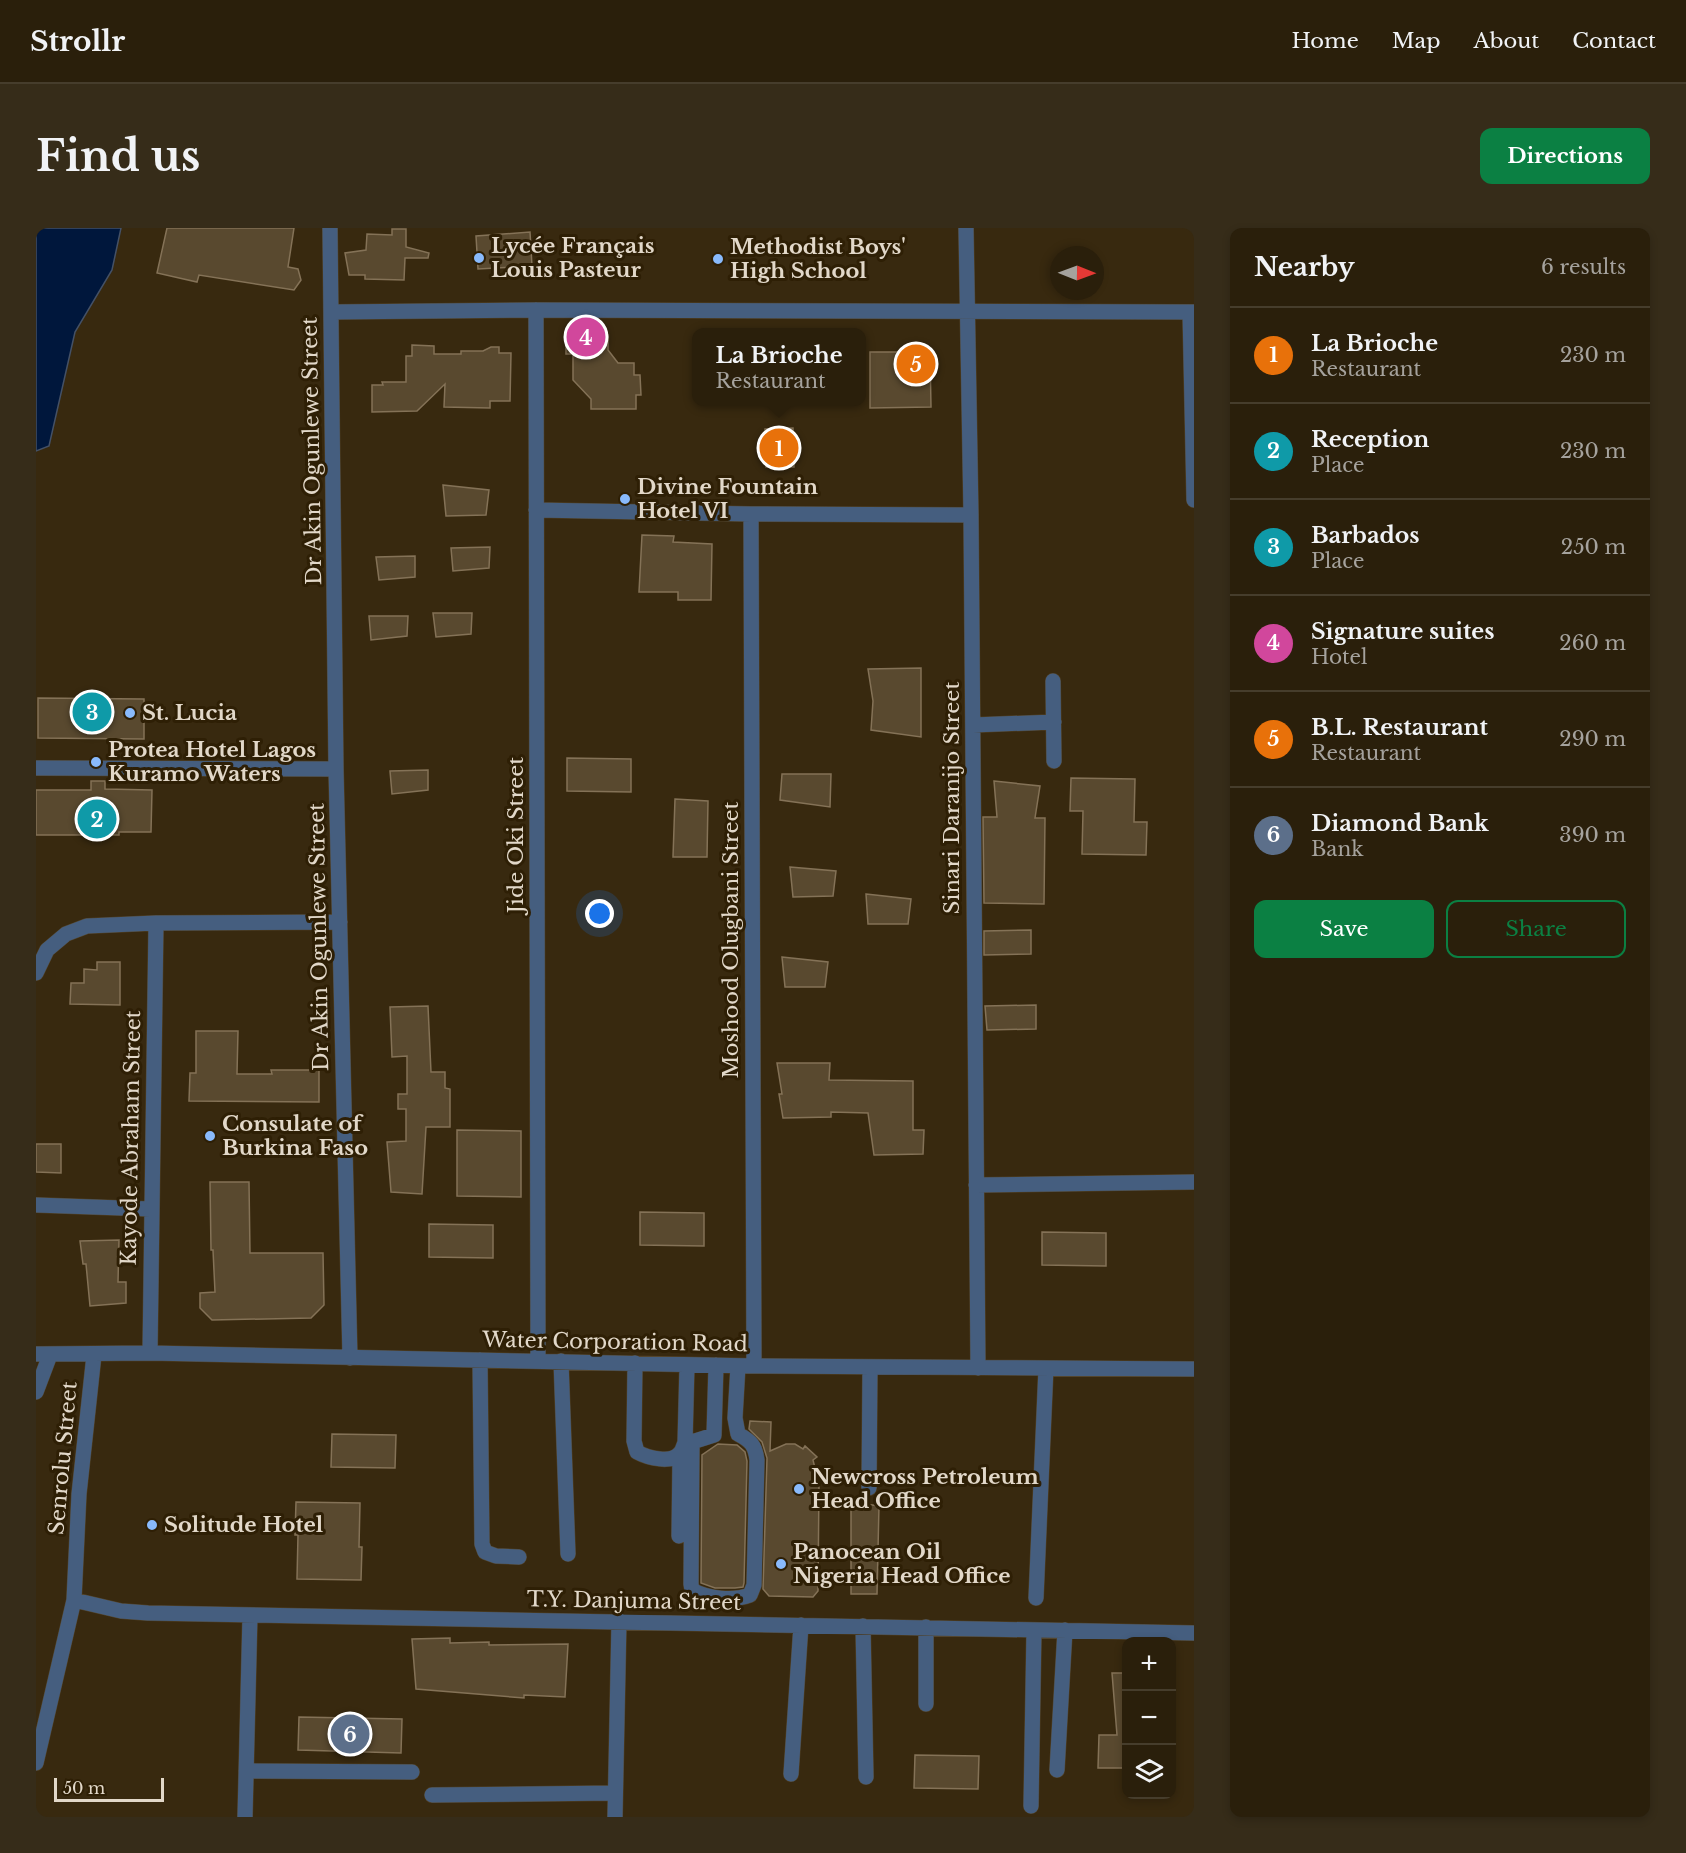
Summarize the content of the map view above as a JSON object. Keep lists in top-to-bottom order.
{
  "streets": {
    "street": [
      "Dr Akin Ogunlewe Street",
      "Sinari Daranijo Street",
      "Jide Oki Street",
      "Moshood Olugbani Street",
      "Kayode Abraham Street",
      "Water Corporation Road",
      "Senrolu Street",
      "T.Y. Danjuma Street"
    ]
  },
  "crossings": [
    ["Dr Akin Ogunlewe Street", "Water Corporation Road"],
    ["Sinari Daranijo Street", "Water Corporation Road"],
    ["Jide Oki Street", "Water Corporation Road"],
    ["Moshood Olugbani Street", "Water Corporation Road"],
    ["Kayode Abraham Street", "Water Corporation Road"],
    ["Water Corporation Road", "Senrolu Street"],
    ["Senrolu Street", "T.Y. Danjuma Street"]
  ],
  "places": [
    "Lycée Français Louis Pasteur",
    "Methodist Boys' High School",
    "Divine Fountain Hotel VI",
    "St. Lucia",
    "Protea Hotel Lagos Kuramo Waters",
    "Consulate of Burkina Faso",
    "Newcross Petroleum Head Office",
    "Solitude Hotel",
    "Panocean Oil Nigeria Head Office"
  ],
  "scale_bar": "50 m",
  "north": "right",
  "page": {
    "header": "Strollr",
    "nav": [
      "Home",
      "Map",
      "About",
      "Contact"
    ],
    "buttons": [
      "Directions",
      ["Save", "Share"]
    ],
    "title": "Find us",
    "heading": ["Nearby", "6 results"],
    "list": [
      {
        "mark": "1",
        "name": "La Brioche",
        "note": "Restaurant",
        "value": "230 m"
      },
      {
        "mark": "2",
        "name": "Reception",
        "note": "Place",
        "value": "230 m"
      },
      {
        "mark": "3",
        "name": "Barbados",
        "note": "Place",
        "value": "250 m"
      },
      {
        "mark": "4",
        "name": "Signature suites",
        "note": "Hotel",
        "value": "260 m"
      },
      {
        "mark": "5",
        "name": "B.L. Restaurant",
        "note": "Restaurant",
        "value": "290 m"
      },
      {
        "mark": "6",
        "name": "Diamond Bank",
        "note": "Bank",
        "value": "390 m"
      }
    ],
    "pins": [
      "4",
      "5",
      "1",
      "3",
      "2",
      "6"
    ],
    "popup": ["La Brioche", "Restaurant"],
    "map_buttons": ["+", "−"],
    "scale": "50 m"
  }
}
